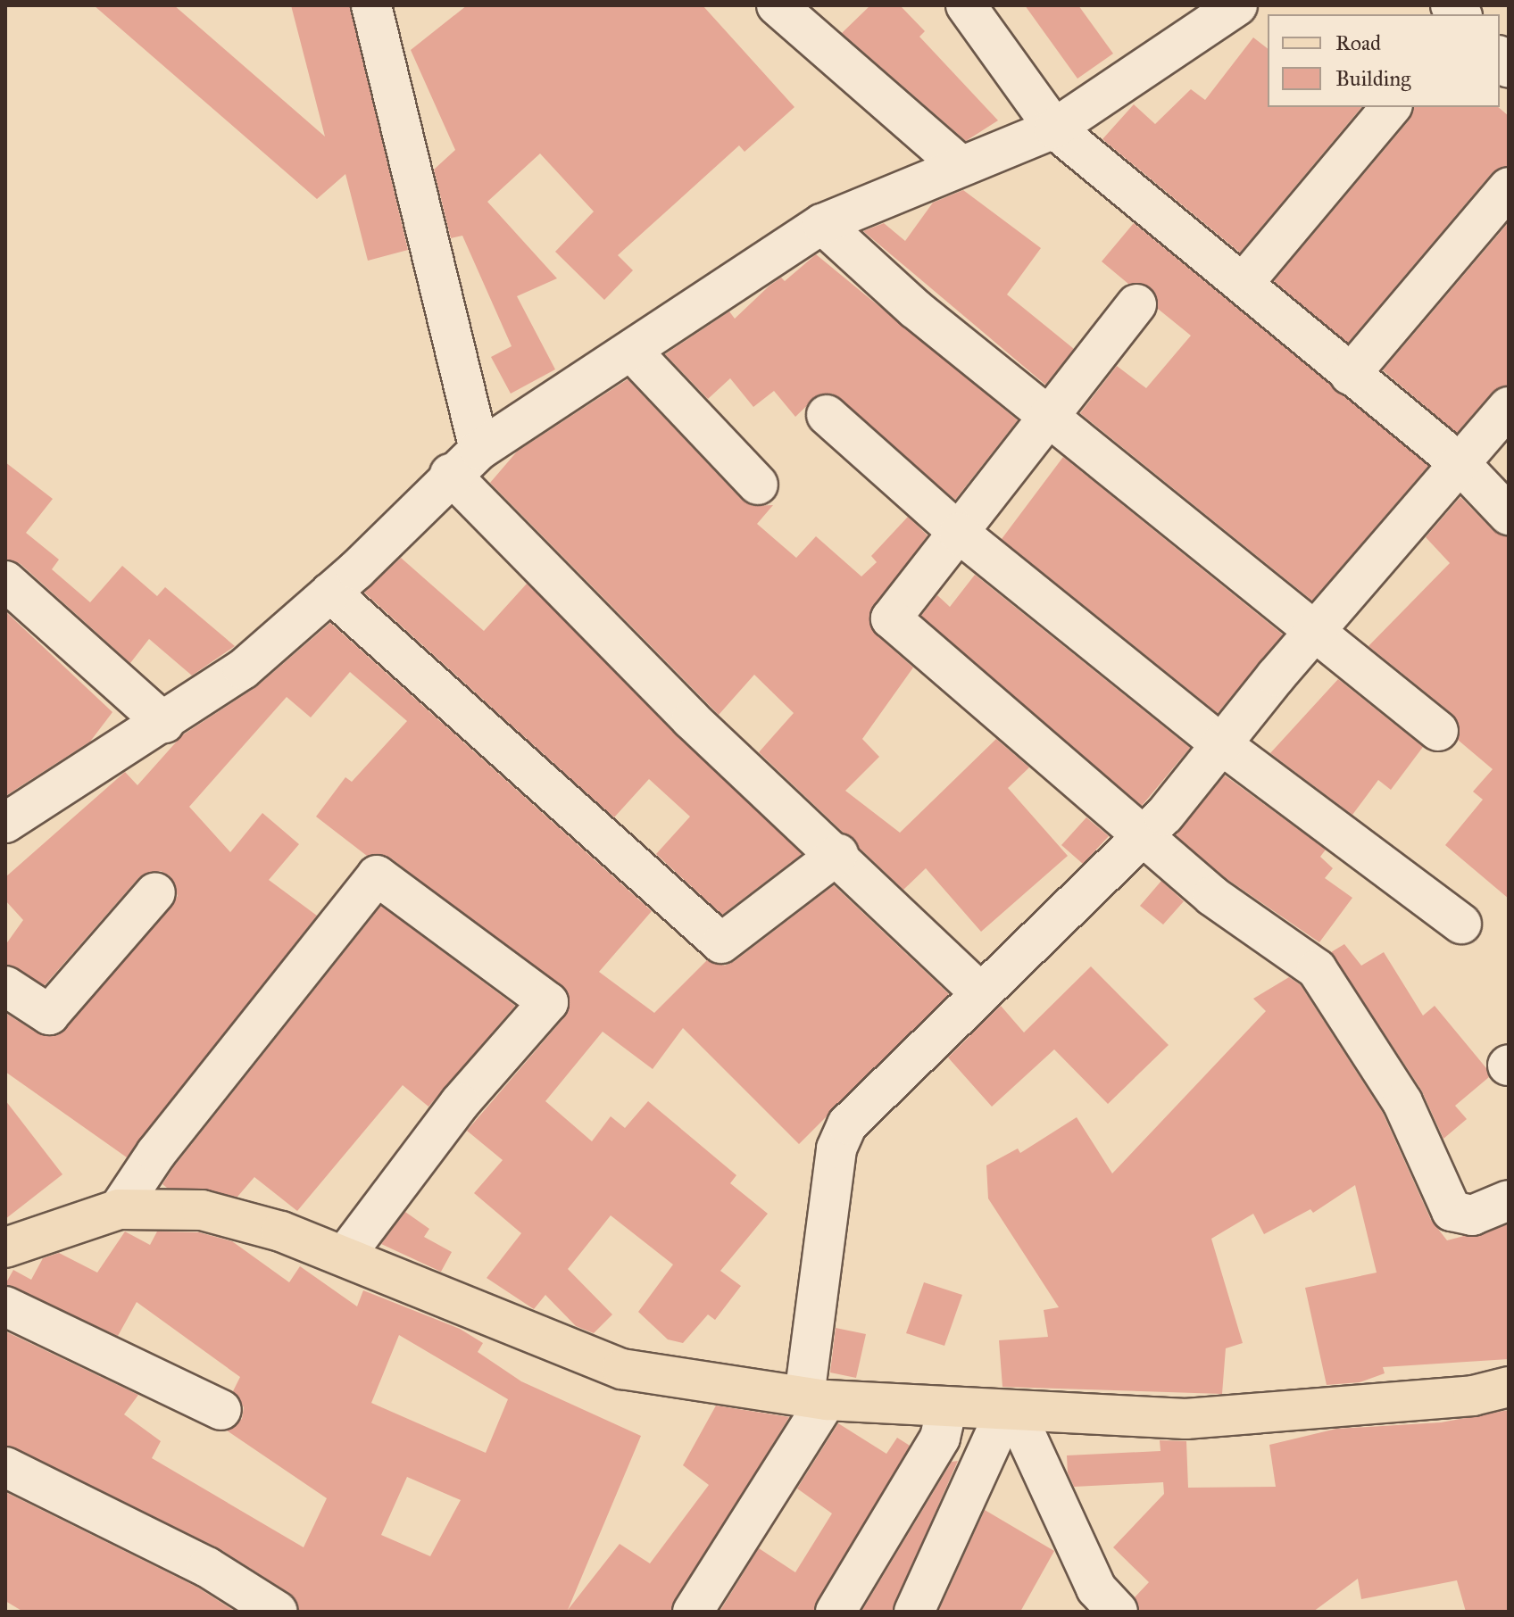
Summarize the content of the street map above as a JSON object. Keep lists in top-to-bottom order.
{
  "legend": ["Road", "Building"]
}
